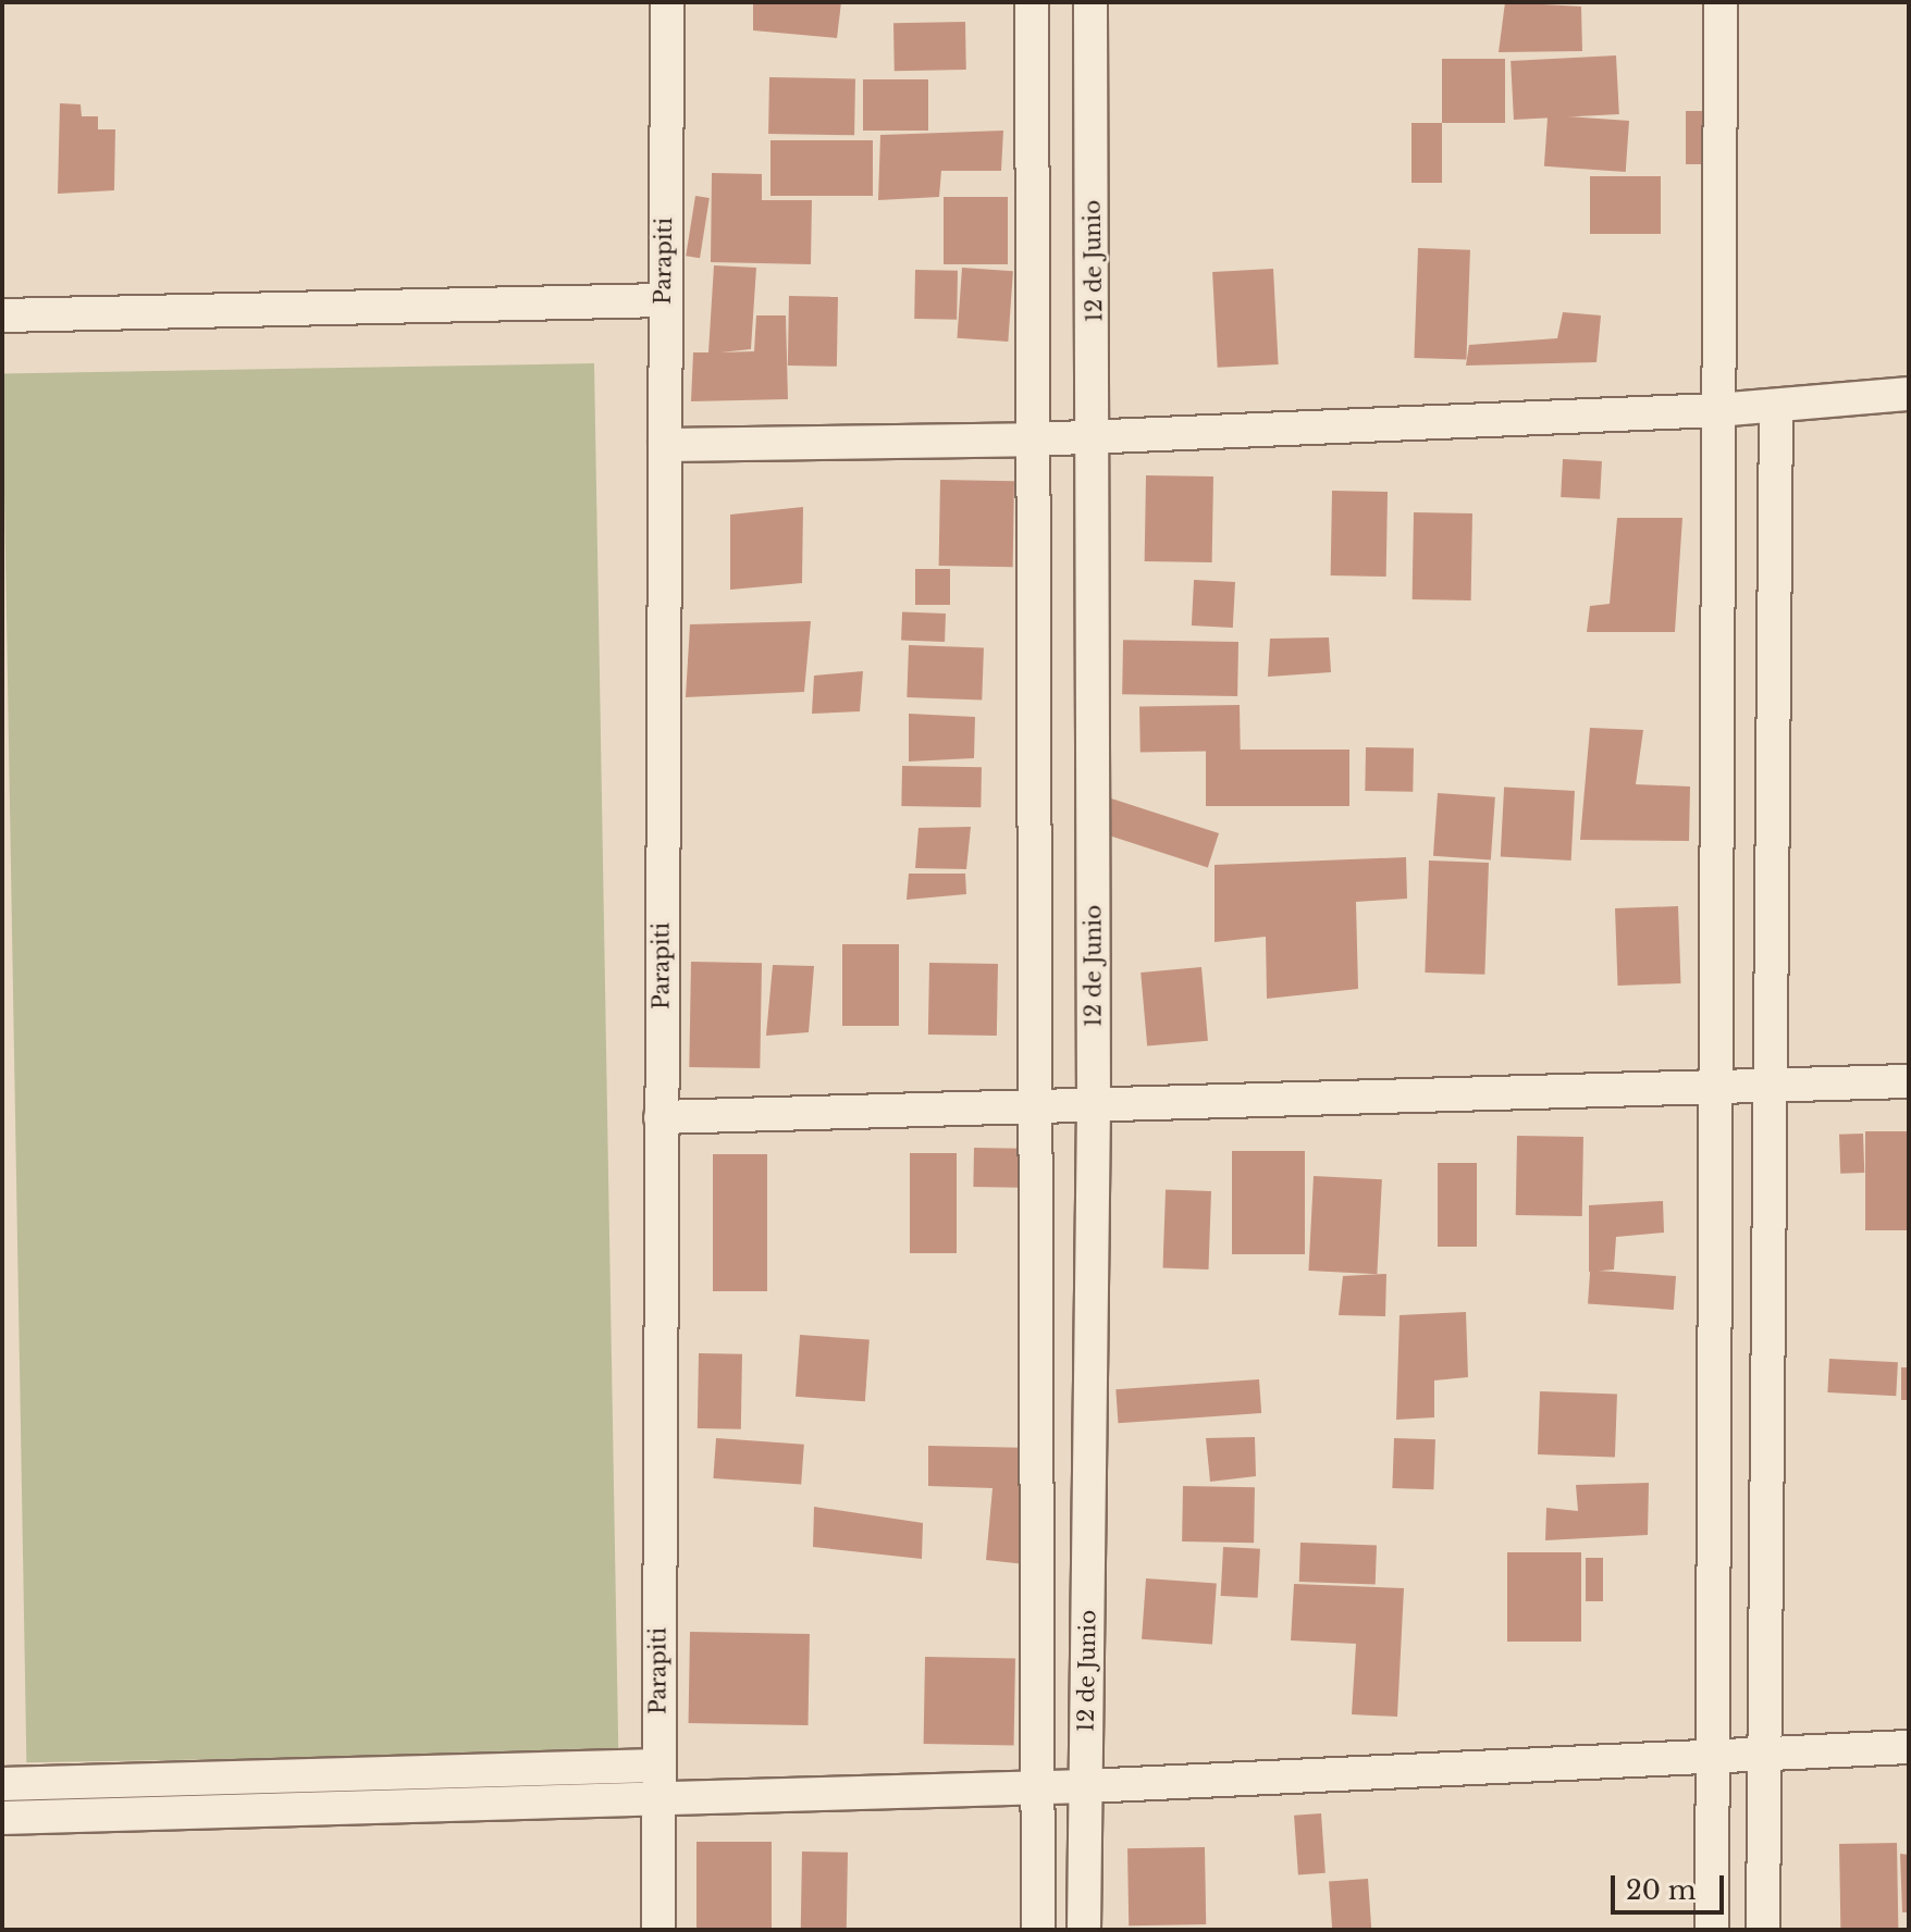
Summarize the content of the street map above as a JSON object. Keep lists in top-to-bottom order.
{
  "streets": {
    "street": ["Parapiti", "12 de Junio"]
  },
  "scale_bar": "20 m"
}
